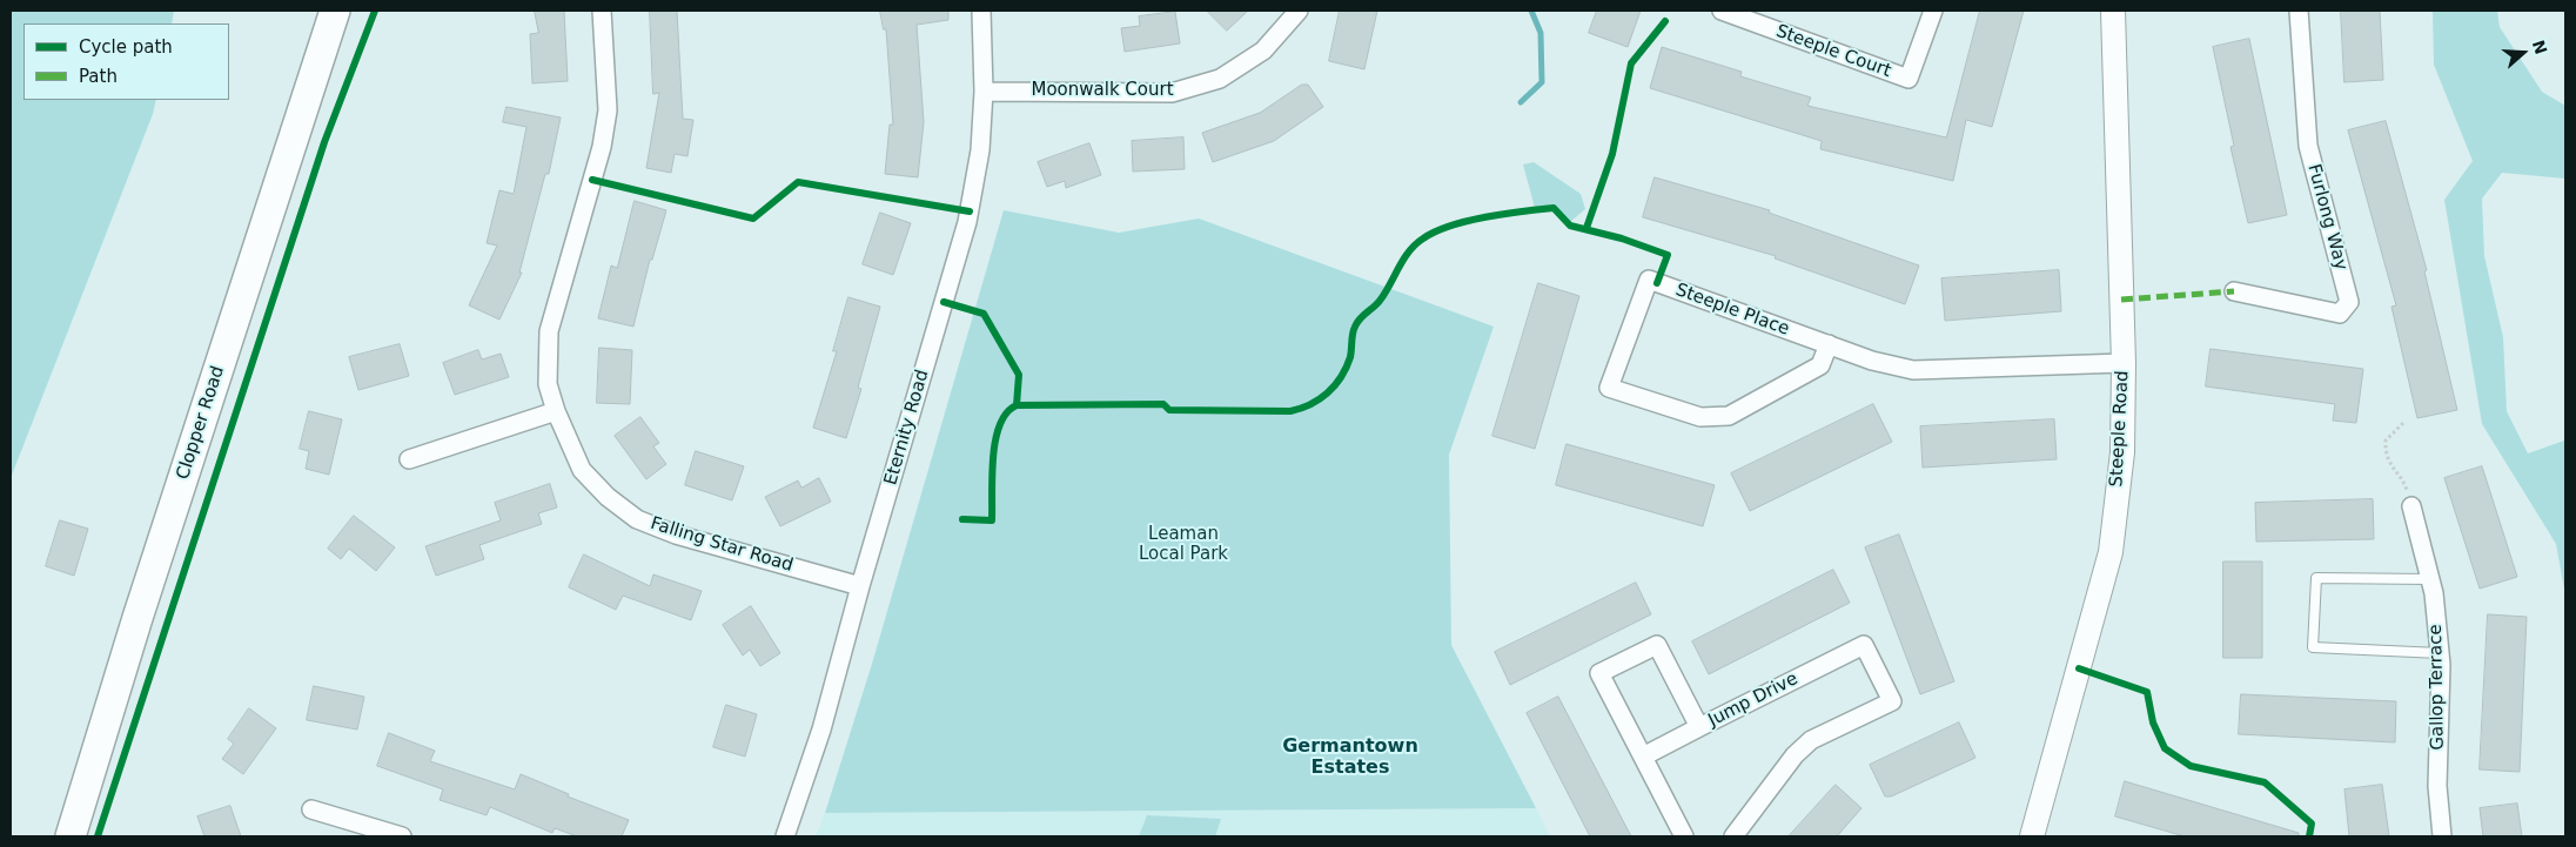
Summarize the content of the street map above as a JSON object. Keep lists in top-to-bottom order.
{
  "streets": {
    "main road": ["Clopper Road"],
    "street": [
      "Steeple Court",
      "Moonwalk Court",
      "Furlong Way",
      "Steeple Place",
      "Eternity Road",
      "Steeple Road",
      "Falling Star Road",
      "Gallop Terrace",
      "Jump Drive"
    ]
  },
  "crossings": [
    ["Moonwalk Court", "Eternity Road"],
    ["Steeple Place", "Steeple Road"],
    ["Eternity Road", "Falling Star Road"]
  ],
  "districts": ["Germantown Estates"],
  "parks": ["Leaman Local Park"],
  "legend": ["Cycle path", "Path"],
  "north": "right"
}
